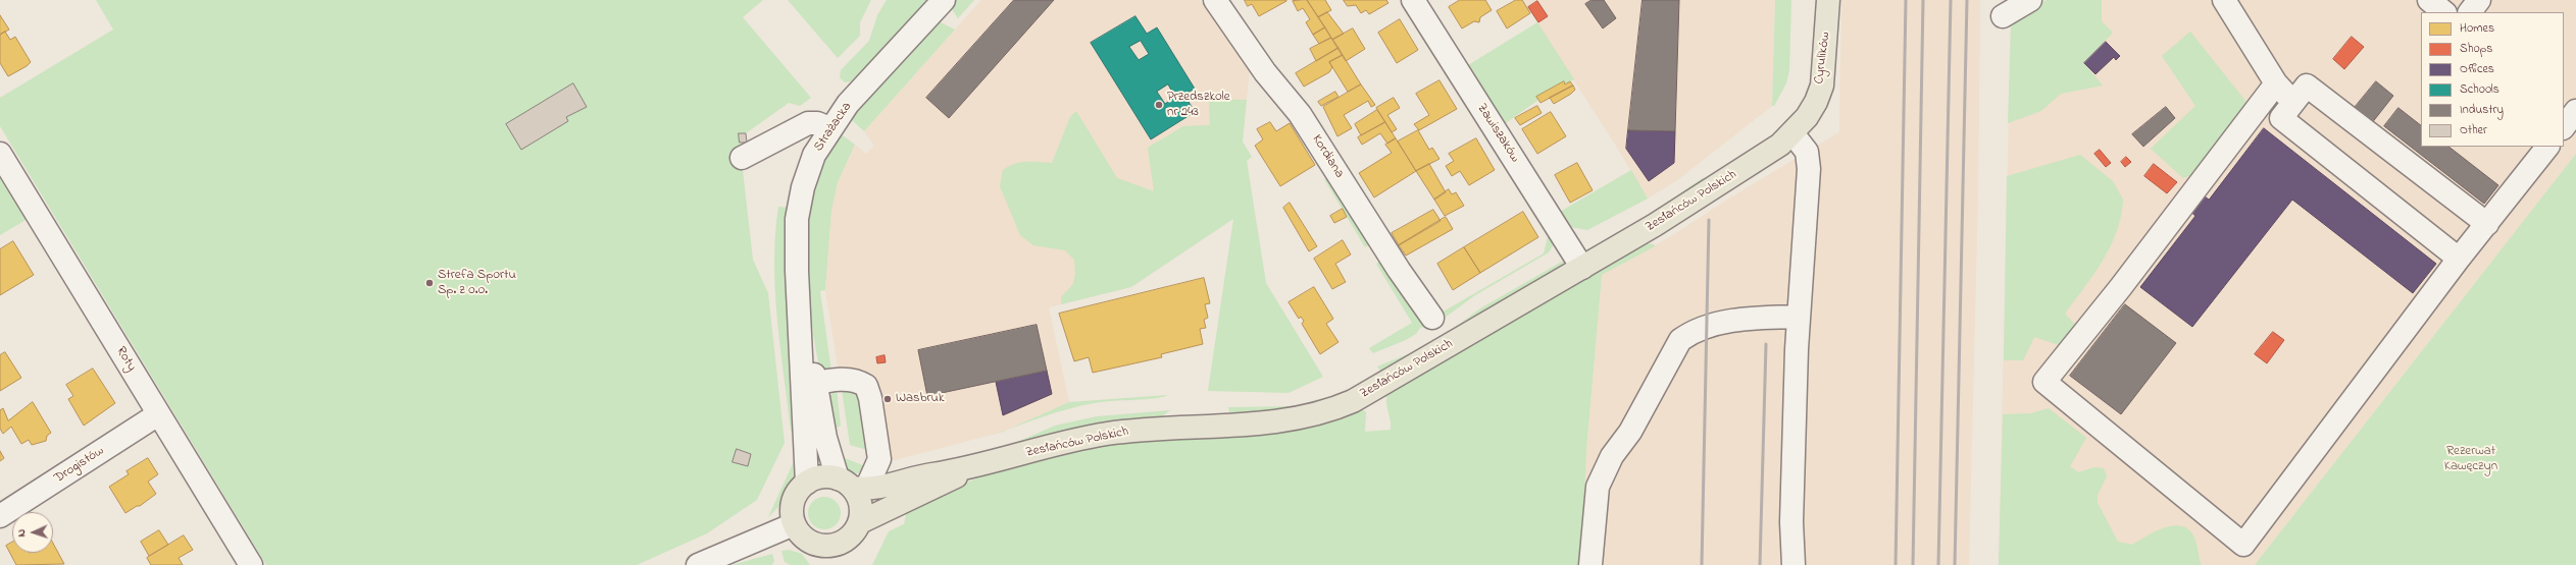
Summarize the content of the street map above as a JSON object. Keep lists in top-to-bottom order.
{
  "streets": {
    "main road": ["Cyrulików", "Zesłańców Polskich"],
    "street": [
      "Strażacka",
      "Zawiszaków",
      "Kordiana",
      "Roty",
      "Drogistów"
    ]
  },
  "crossings": [
    ["Cyrulików", "Zesłańców Polskich"],
    ["Strażacka", "Zesłańców Polskich"],
    ["Zawiszaków", "Zesłańców Polskich"],
    ["Roty", "Drogistów"]
  ],
  "parks": ["Rezerwat Kawęczyn"],
  "places": ["Przedszkole nr 243", "Strefa Sportu Sp. z o.o.", "Wasbruk"],
  "legend": [
    "Homes",
    "Shops",
    "Offices",
    "Schools",
    "Industry",
    "Other"
  ],
  "north": "left"
}
